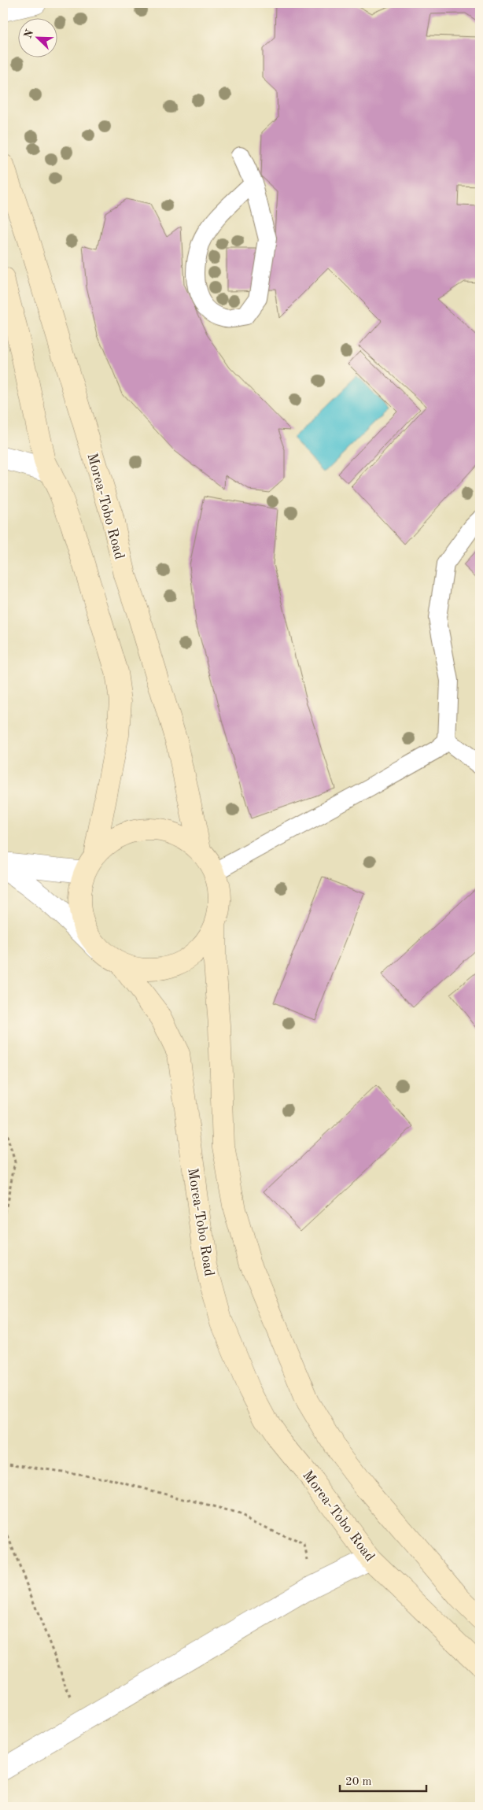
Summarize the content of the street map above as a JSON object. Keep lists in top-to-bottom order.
{
  "streets": {
    "main road": ["Morea-Tobo Road"]
  },
  "scale_bar": "20 m",
  "north": "top left"
}
